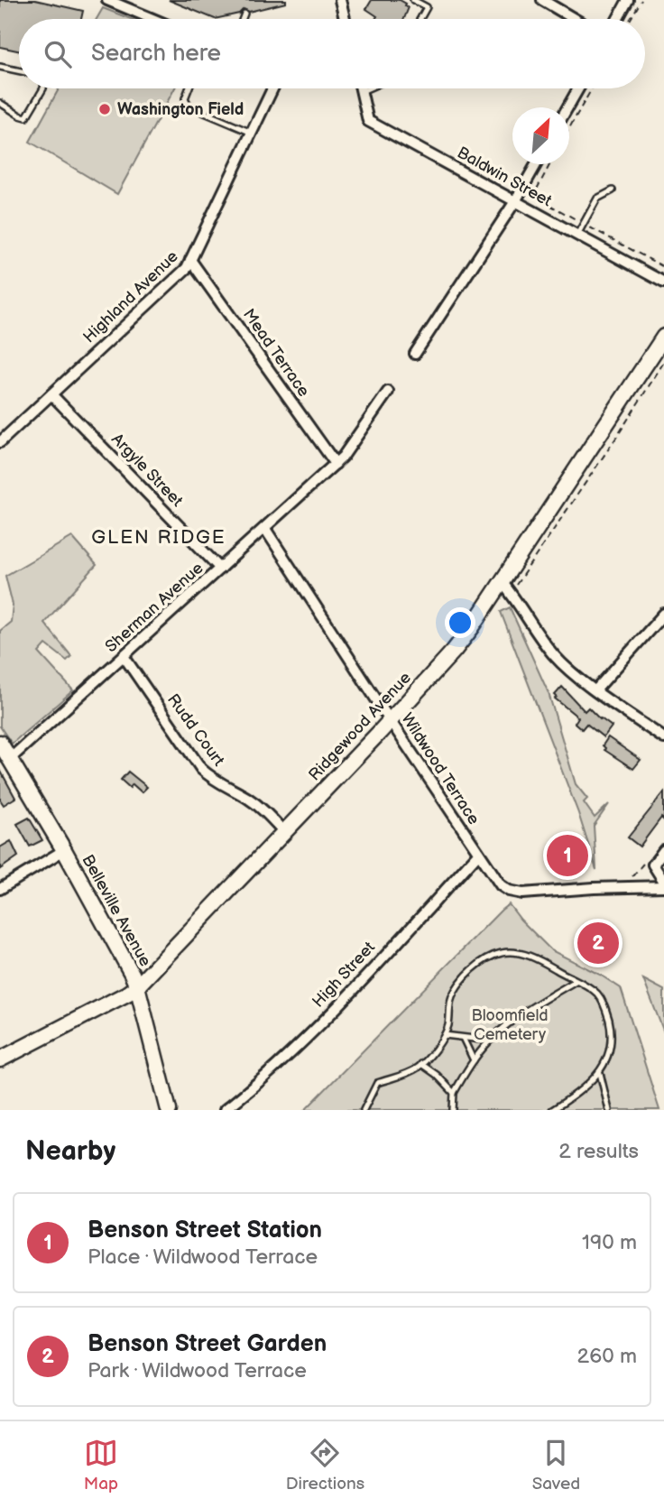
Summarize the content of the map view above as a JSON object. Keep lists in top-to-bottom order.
{
  "streets": {
    "street": [
      "Baldwin Street",
      "Highland Avenue",
      "Mead Terrace",
      "Argyle Street",
      "Sherman Avenue",
      "Ridgewood Avenue",
      "Rudd Court",
      "Wildwood Terrace",
      "Belleville Avenue",
      "High Street"
    ]
  },
  "crossings": [
    ["Highland Avenue", "Mead Terrace"],
    ["Highland Avenue", "Argyle Street"],
    ["Mead Terrace", "Sherman Avenue"],
    ["Argyle Street", "Sherman Avenue"],
    ["Sherman Avenue", "Rudd Court"],
    ["Sherman Avenue", "Wildwood Terrace"],
    ["Sherman Avenue", "Belleville Avenue"],
    ["Ridgewood Avenue", "Rudd Court"],
    ["Ridgewood Avenue", "Wildwood Terrace"],
    ["Ridgewood Avenue", "Belleville Avenue"],
    ["Wildwood Terrace", "High Street"]
  ],
  "districts": ["GLEN RIDGE"],
  "parks": ["Bloomfield Cemetery"],
  "places": ["Washington Field"],
  "north": "top right",
  "page": {
    "search": "Search here",
    "pins": ["1", "2"],
    "heading": ["Nearby", "2 results"],
    "list": [
      {
        "mark": "1",
        "name": "Benson Street Station",
        "note": "Place · Wildwood Terrace",
        "value": "190 m"
      },
      {
        "mark": "2",
        "name": "Benson Street Garden",
        "note": "Park · Wildwood Terrace",
        "value": "260 m"
      }
    ],
    "nav": ["Map", "Directions", "Saved"]
  }
}
